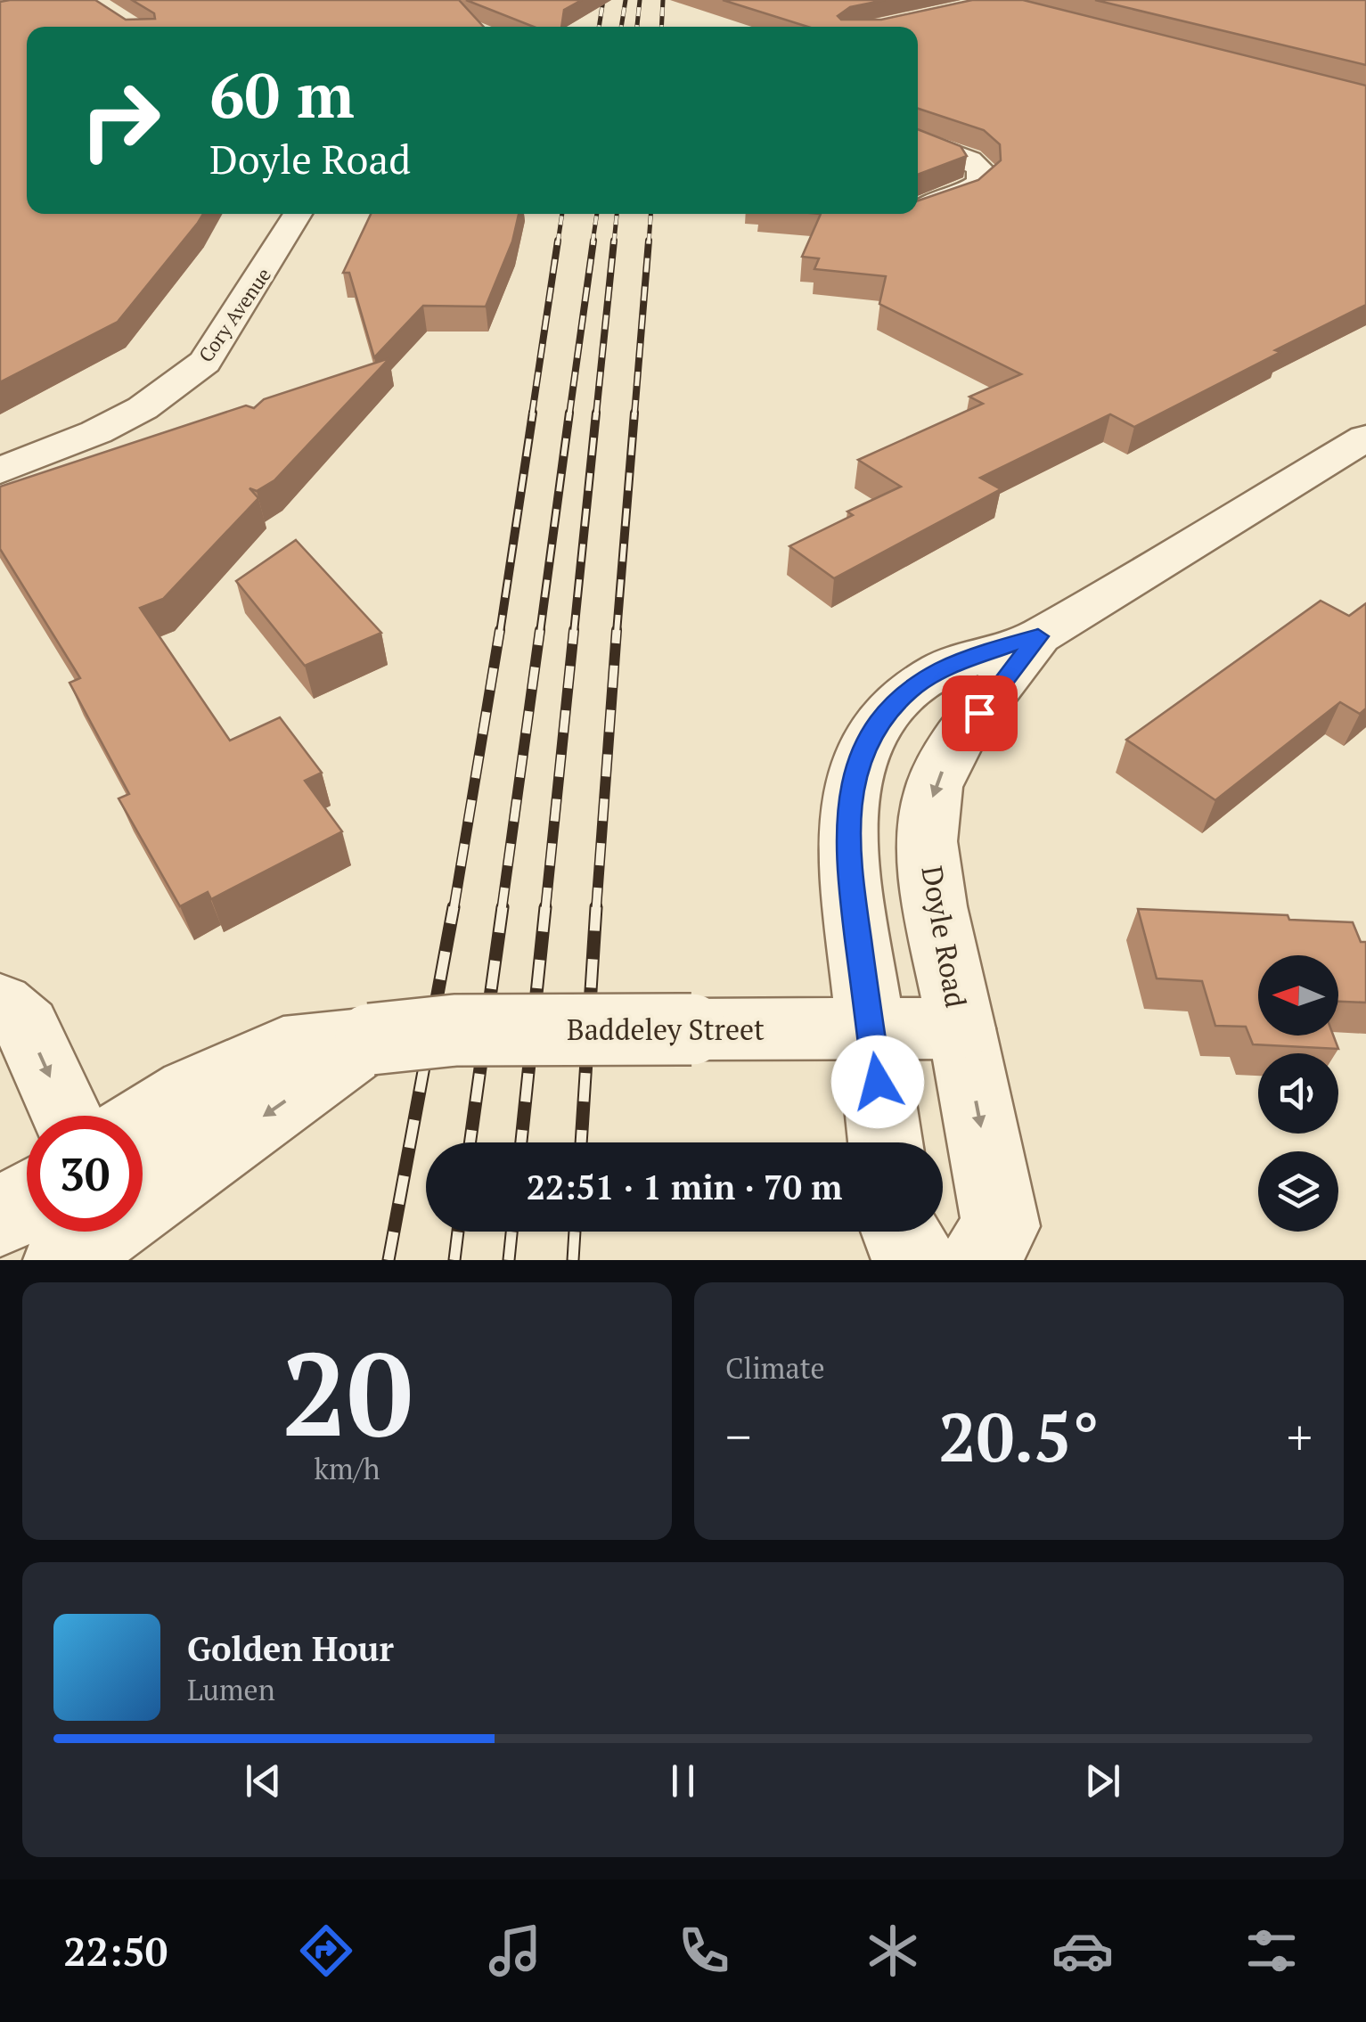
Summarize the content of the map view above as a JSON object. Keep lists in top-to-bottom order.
{
  "streets": {
    "street": ["Cory Avenue", "Doyle Road", "Baddeley Street"]
  },
  "crossings": [
    ["Doyle Road", "Baddeley Street"]
  ],
  "one_way": ["Doyle Road"],
  "north": "left",
  "page": {
    "turn": ["60 m", "Doyle Road"],
    "limit": "30",
    "trip": "22:51 · 1 min · 70 m",
    "tile": [
      ["20", "km/h"],
      "Climate"
    ],
    "heat": ["−", "20.5°", "+"],
    "song": ["Golden Hour", "Lumen"],
    "tabs": "22:50"
  }
}
